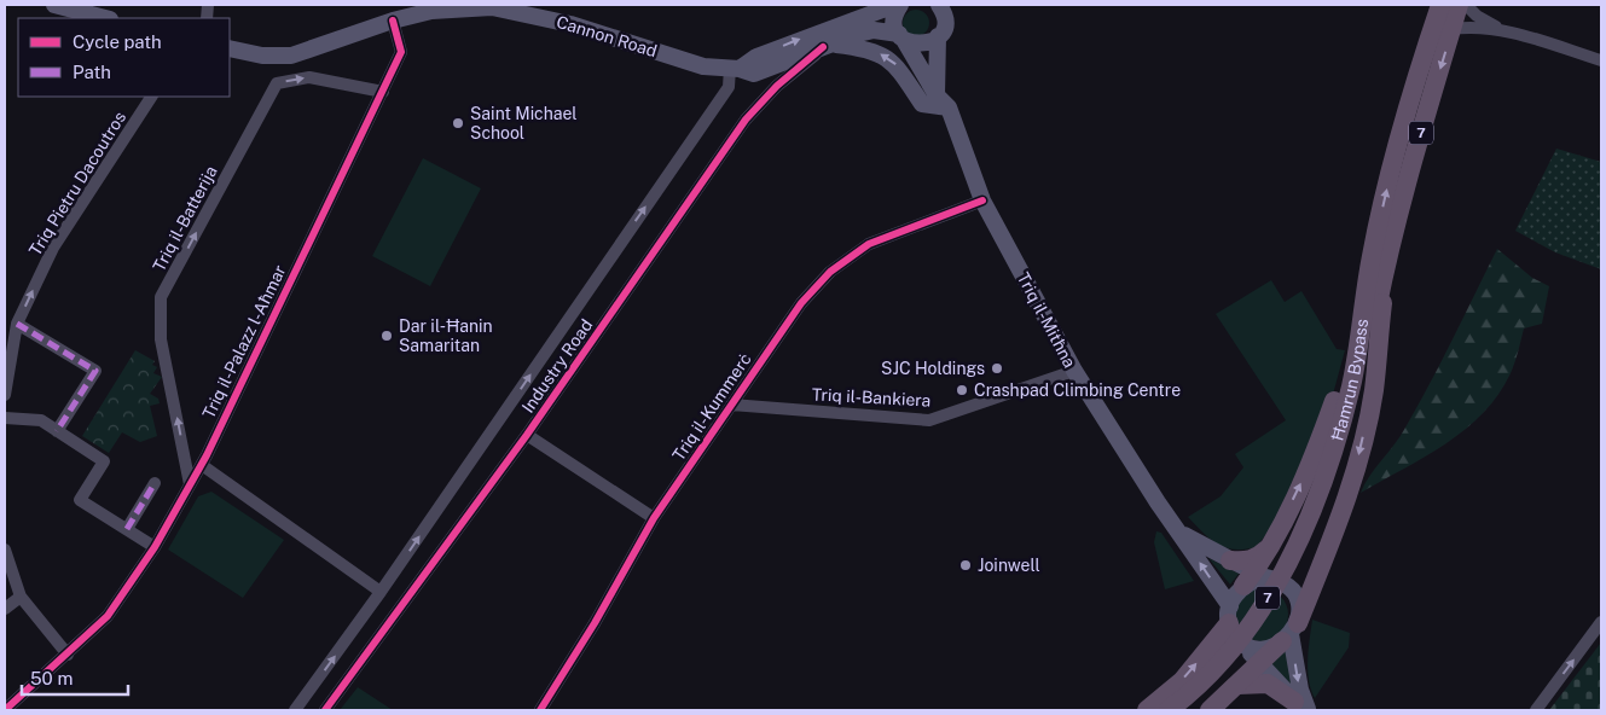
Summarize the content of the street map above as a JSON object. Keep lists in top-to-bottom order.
{
  "streets": {
    "highway": ["7", "Ħamrun Bypass"],
    "main road": ["Cannon Road", "Triq il-Mitħna"],
    "street": [
      "Triq Pietru Dacoutros",
      "Triq il-Batterija",
      "Triq il-Palazz l-Aħmar",
      "Industry Road",
      "Triq il-Bankiera",
      "Triq il-Kummerċ"
    ]
  },
  "crossings": [
    ["Cannon Road", "Triq il-Mitħna"],
    ["Cannon Road", "Triq il-Palazz l-Aħmar"],
    ["Cannon Road", "Industry Road"],
    ["Triq il-Batterija", "Triq il-Palazz l-Aħmar"],
    ["Triq il-Mitħna", "Triq il-Bankiera"],
    ["Triq il-Mitħna", "Triq il-Kummerċ"],
    ["Triq il-Bankiera", "Triq il-Kummerċ"]
  ],
  "one_way": ["Triq Pietru Dacoutros", "Triq il-Batterija"],
  "places": [
    "Saint Michael School",
    "Dar il-Ħanin Samaritan",
    "SJC Holdings",
    "Crashpad Climbing Centre",
    "Joinwell"
  ],
  "legend": ["Cycle path", "Path"],
  "scale_bar": "50 m"
}
